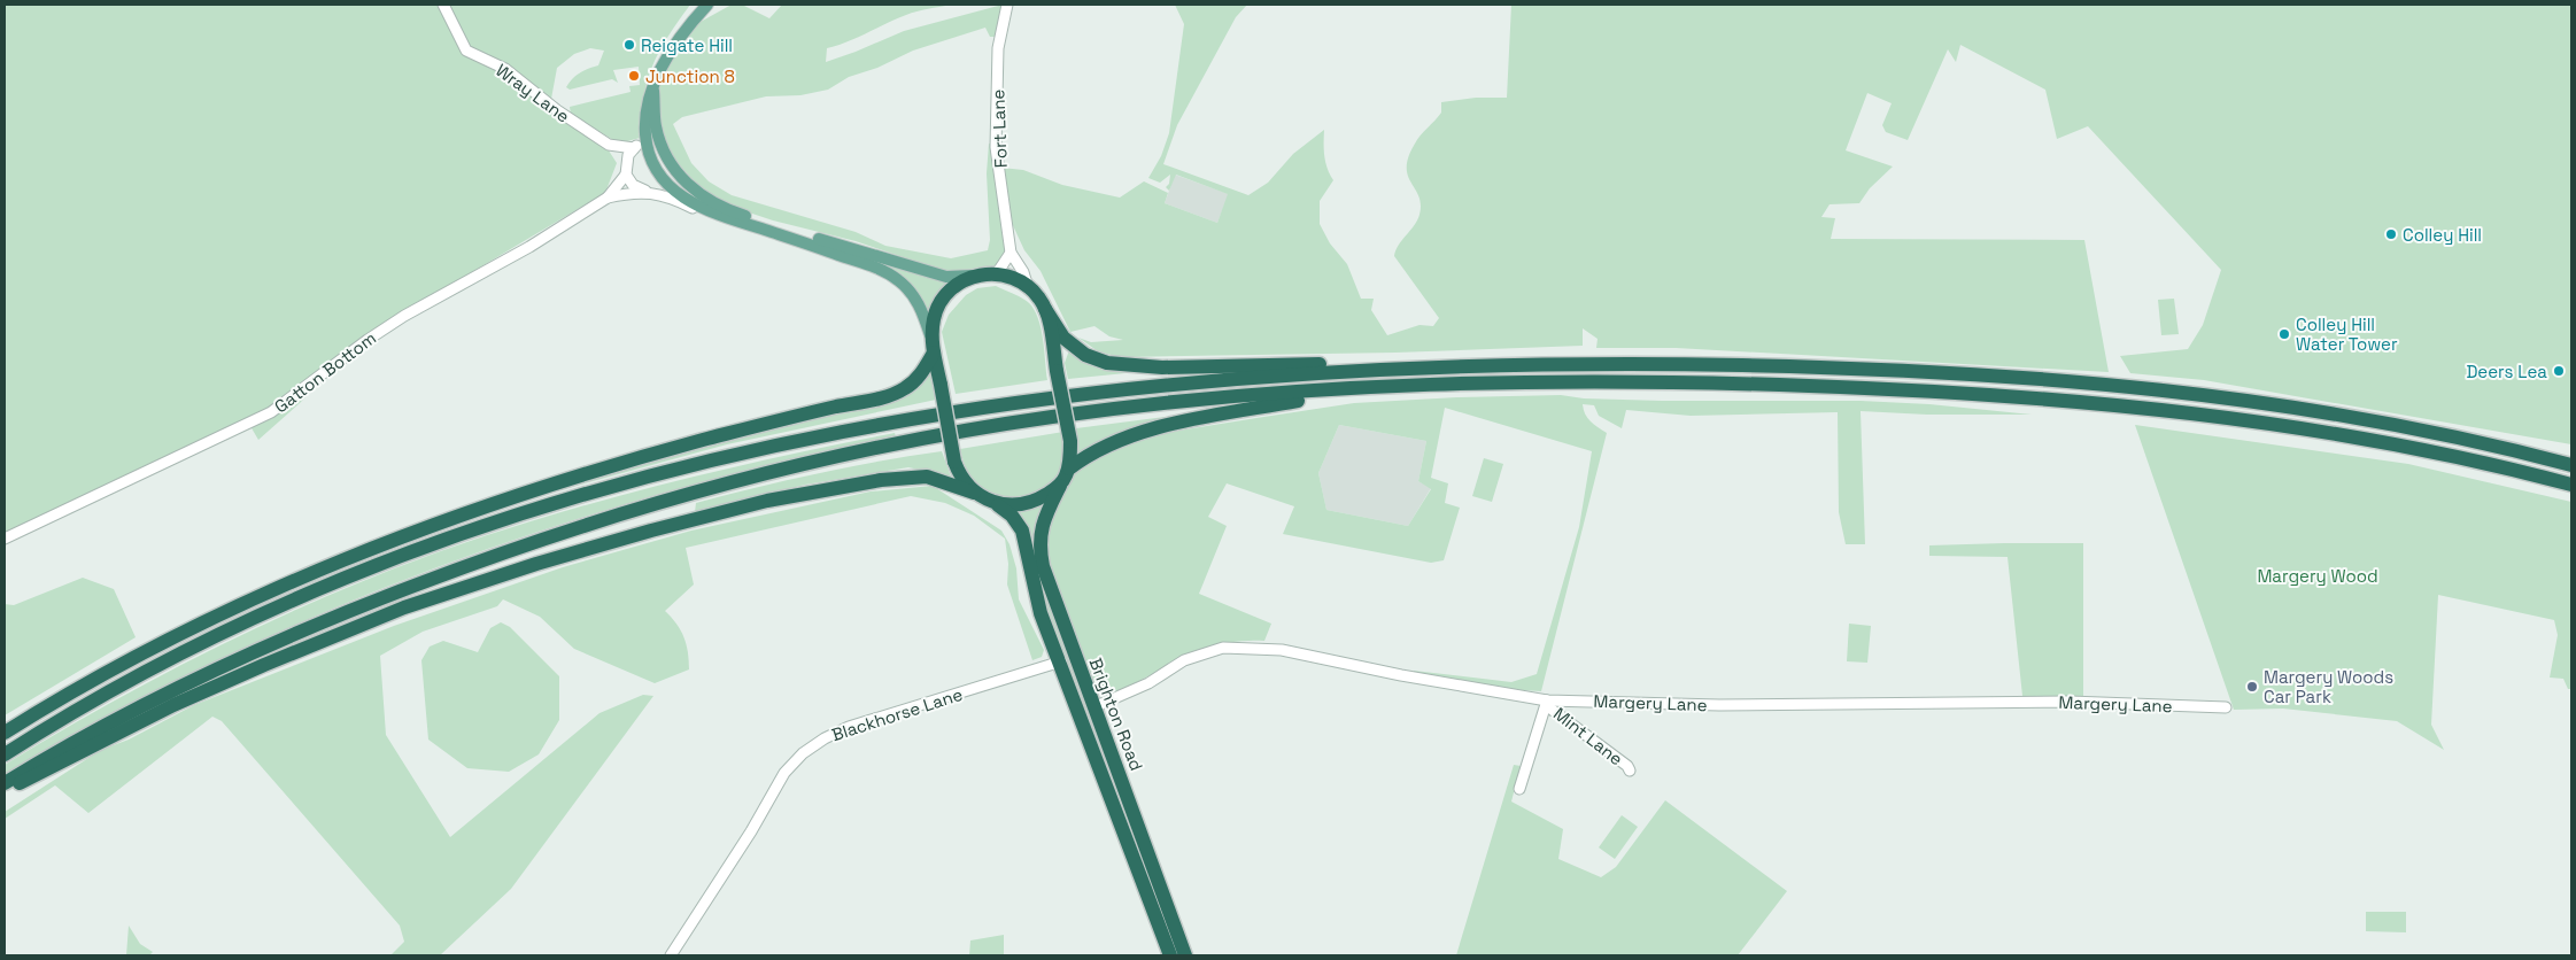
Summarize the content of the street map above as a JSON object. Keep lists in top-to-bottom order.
{
  "streets": {
    "highway": ["Brighton Road"],
    "street": [
      "Wray Lane",
      "Fort Lane",
      "Gatton Bottom",
      "Margery Lane",
      "Blackhorse Lane",
      "Mint Lane"
    ]
  },
  "crossings": [
    ["Wray Lane", "Gatton Bottom"],
    ["Margery Lane", "Brighton Road"],
    ["Margery Lane", "Mint Lane"],
    ["Blackhorse Lane", "Brighton Road"]
  ],
  "parks": ["Margery Wood"],
  "places": [
    "Reigate Hill",
    "Junction 8",
    "Colley Hill",
    "Colley Hill Water Tower",
    "Deers Lea",
    "Margery Woods Car Park"
  ]
}
